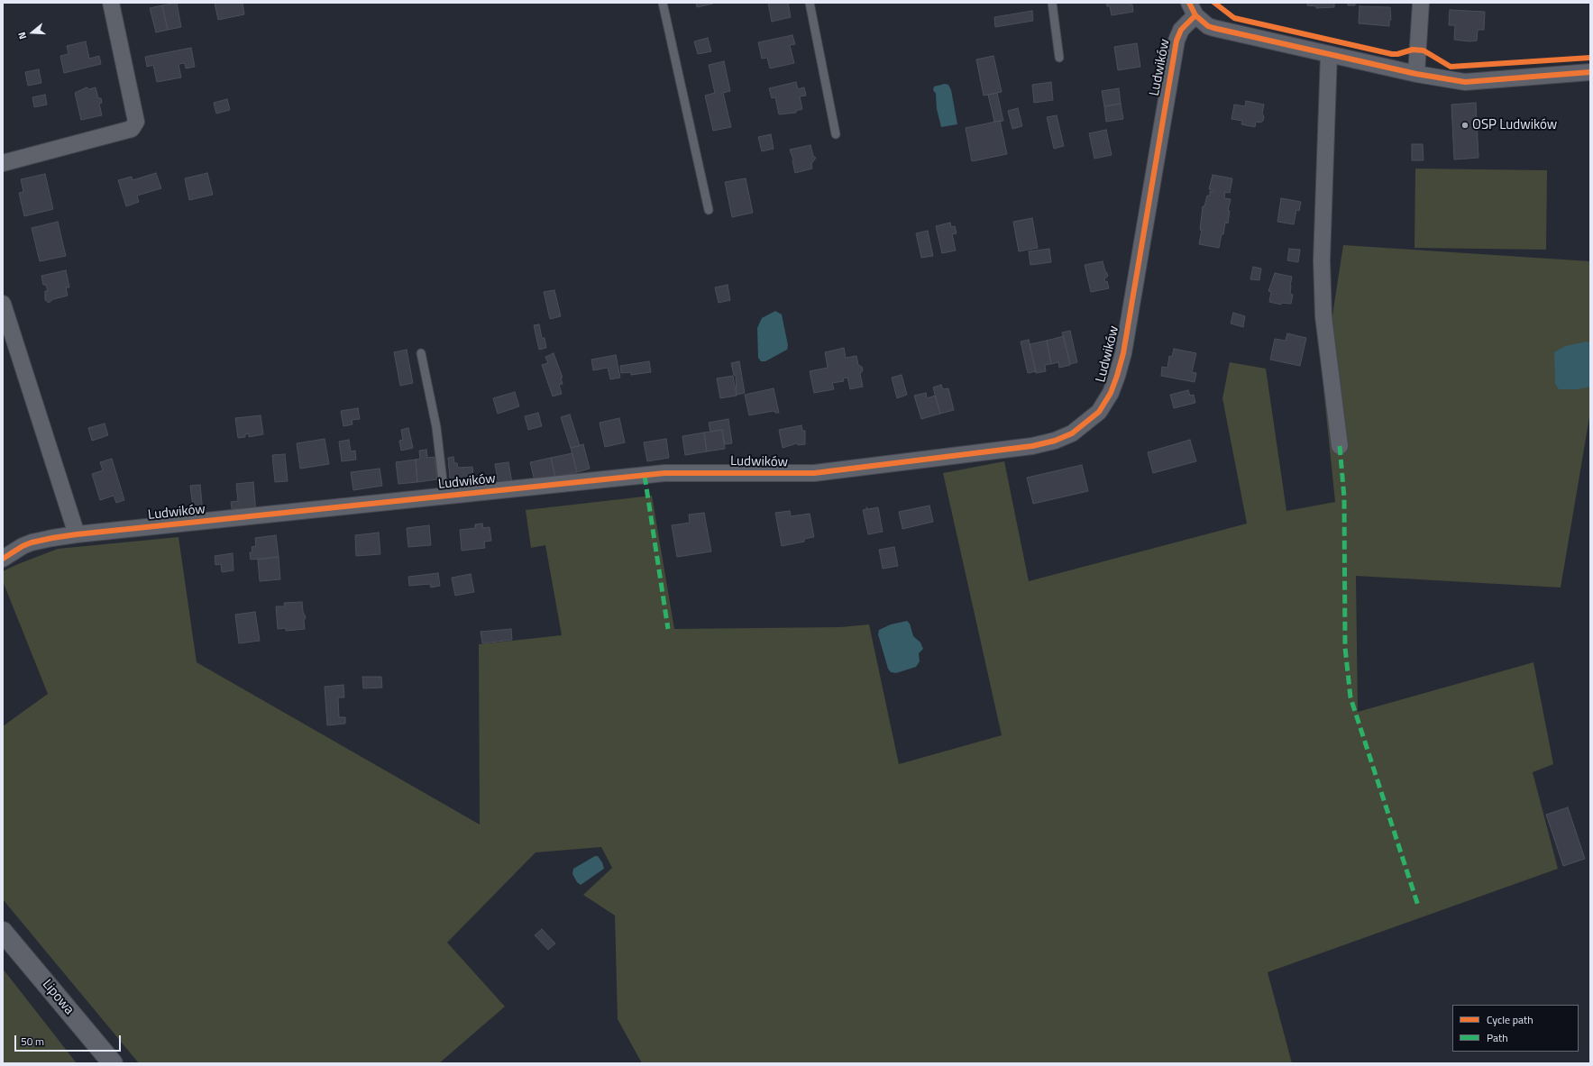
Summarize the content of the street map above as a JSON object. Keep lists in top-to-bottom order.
{
  "streets": {
    "main road": ["Lipowa"],
    "street": ["Ludwików"]
  },
  "places": ["OSP Ludwików"],
  "legend": ["Cycle path", "Path"],
  "scale_bar": "50 m",
  "north": "left"
}
